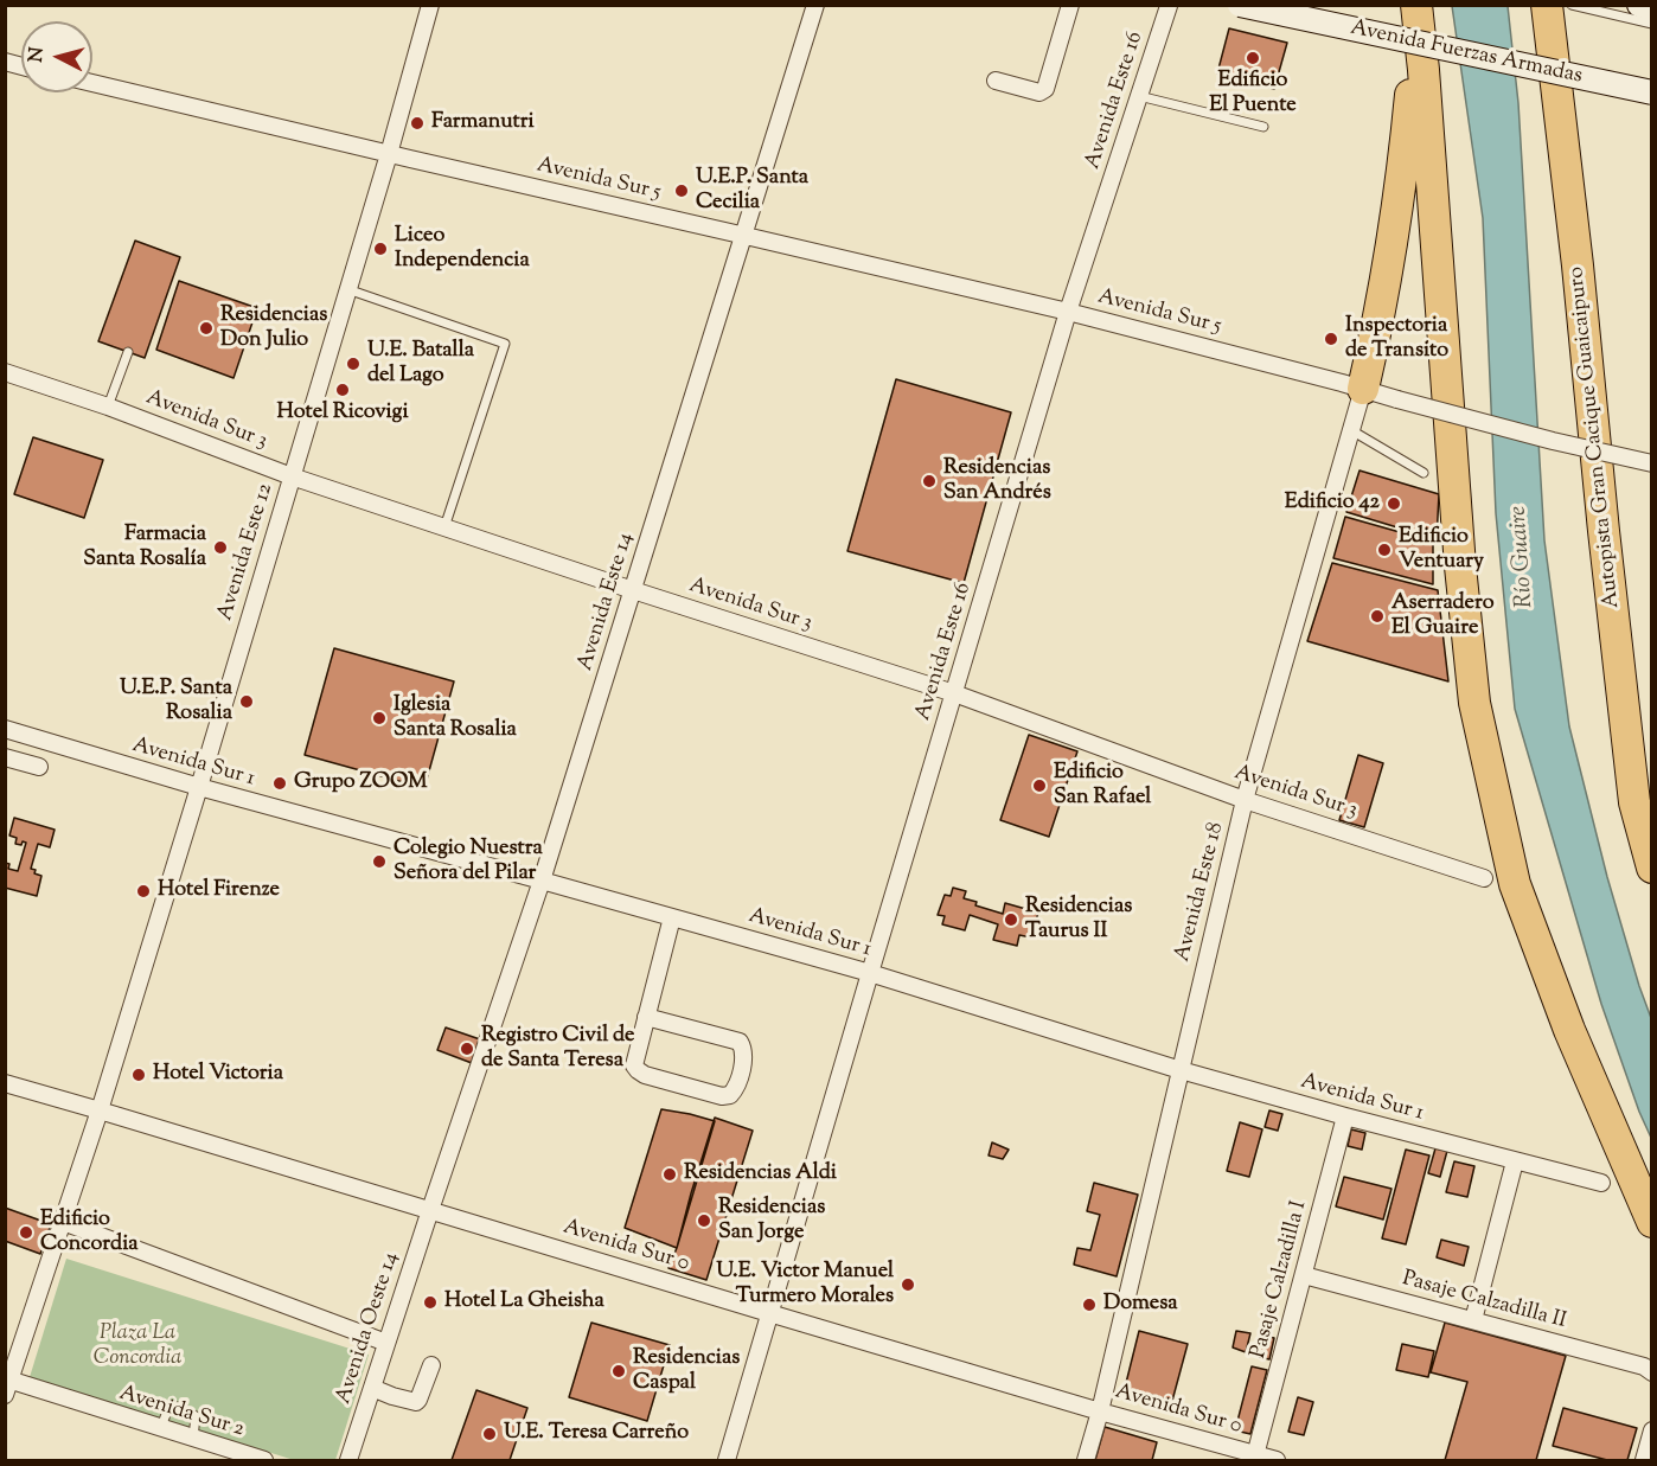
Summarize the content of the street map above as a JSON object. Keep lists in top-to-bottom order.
{
  "streets": {
    "highway": ["Autopista Gran Cacique Guaicaipuro"],
    "main road": ["Avenida Fuerzas Armadas"],
    "street": [
      "Avenida Este 16",
      "Avenida Sur 5",
      "Avenida Sur 3",
      "Avenida Este 12",
      "Avenida Este 14",
      "Avenida Sur 1",
      "Avenida Este 18",
      "Avenida Sur 0",
      "Pasaje Calzadilla I",
      "Pasaje Calzadilla II",
      "Avenida Oeste 14",
      "Avenida Sur 2"
    ]
  },
  "crossings": [
    ["Avenida Este 16", "Avenida Sur 5"],
    ["Avenida Este 16", "Avenida Sur 3"],
    ["Avenida Este 16", "Avenida Sur 1"],
    ["Avenida Este 16", "Avenida Sur 0"],
    ["Avenida Sur 5", "Avenida Este 12"],
    ["Avenida Sur 5", "Avenida Este 14"],
    ["Avenida Sur 5", "Avenida Este 18"],
    ["Avenida Sur 3", "Avenida Este 12"],
    ["Avenida Sur 3", "Avenida Este 14"],
    ["Avenida Sur 3", "Avenida Este 18"],
    ["Avenida Este 12", "Avenida Sur 1"],
    ["Avenida Este 12", "Avenida Sur 0"],
    ["Avenida Este 12", "Avenida Sur 2"],
    ["Avenida Este 14", "Avenida Sur 1"],
    ["Avenida Este 14", "Avenida Sur 0"],
    ["Avenida Este 14", "Avenida Oeste 14"],
    ["Avenida Sur 1", "Avenida Este 18"],
    ["Avenida Sur 1", "Pasaje Calzadilla I"],
    ["Avenida Este 18", "Avenida Sur 0"],
    ["Avenida Sur 0", "Pasaje Calzadilla I"],
    ["Avenida Sur 0", "Avenida Oeste 14"],
    ["Pasaje Calzadilla I", "Pasaje Calzadilla II"]
  ],
  "water": ["Río Guaire"],
  "parks": ["Plaza La Concordia"],
  "places": [
    "Edificio El Puente",
    "Farmanutri",
    "U.E.P. Santa Cecilia",
    "Liceo Independencia",
    "Residencias Don Julio",
    "Inspectoria de Transito",
    "U.E. Batalla del Lago",
    "Hotel Ricovigi",
    "Residencias San Andrés",
    "Edificio 42",
    "Farmacia Santa Rosalía",
    "Edificio Ventuary",
    "Aserradero El Guaire",
    "U.E.P. Santa Rosalia",
    "Iglesia Santa Rosalia",
    "Grupo ZOOM",
    "Edificio San Rafael",
    "Colegio Nuestra Señora del Pilar",
    "Hotel Firenze",
    "Residencias Taurus II",
    "Registro Civil de de Santa Teresa",
    "Hotel Victoria",
    "Residencias Aldi",
    "Residencias San Jorge",
    "Edificio Concordia",
    "U.E. Victor Manuel Turmero Morales",
    "Hotel La Gheisha",
    "Domesa",
    "Residencias Caspal",
    "U.E. Teresa Carreño"
  ],
  "north": "left"
}
